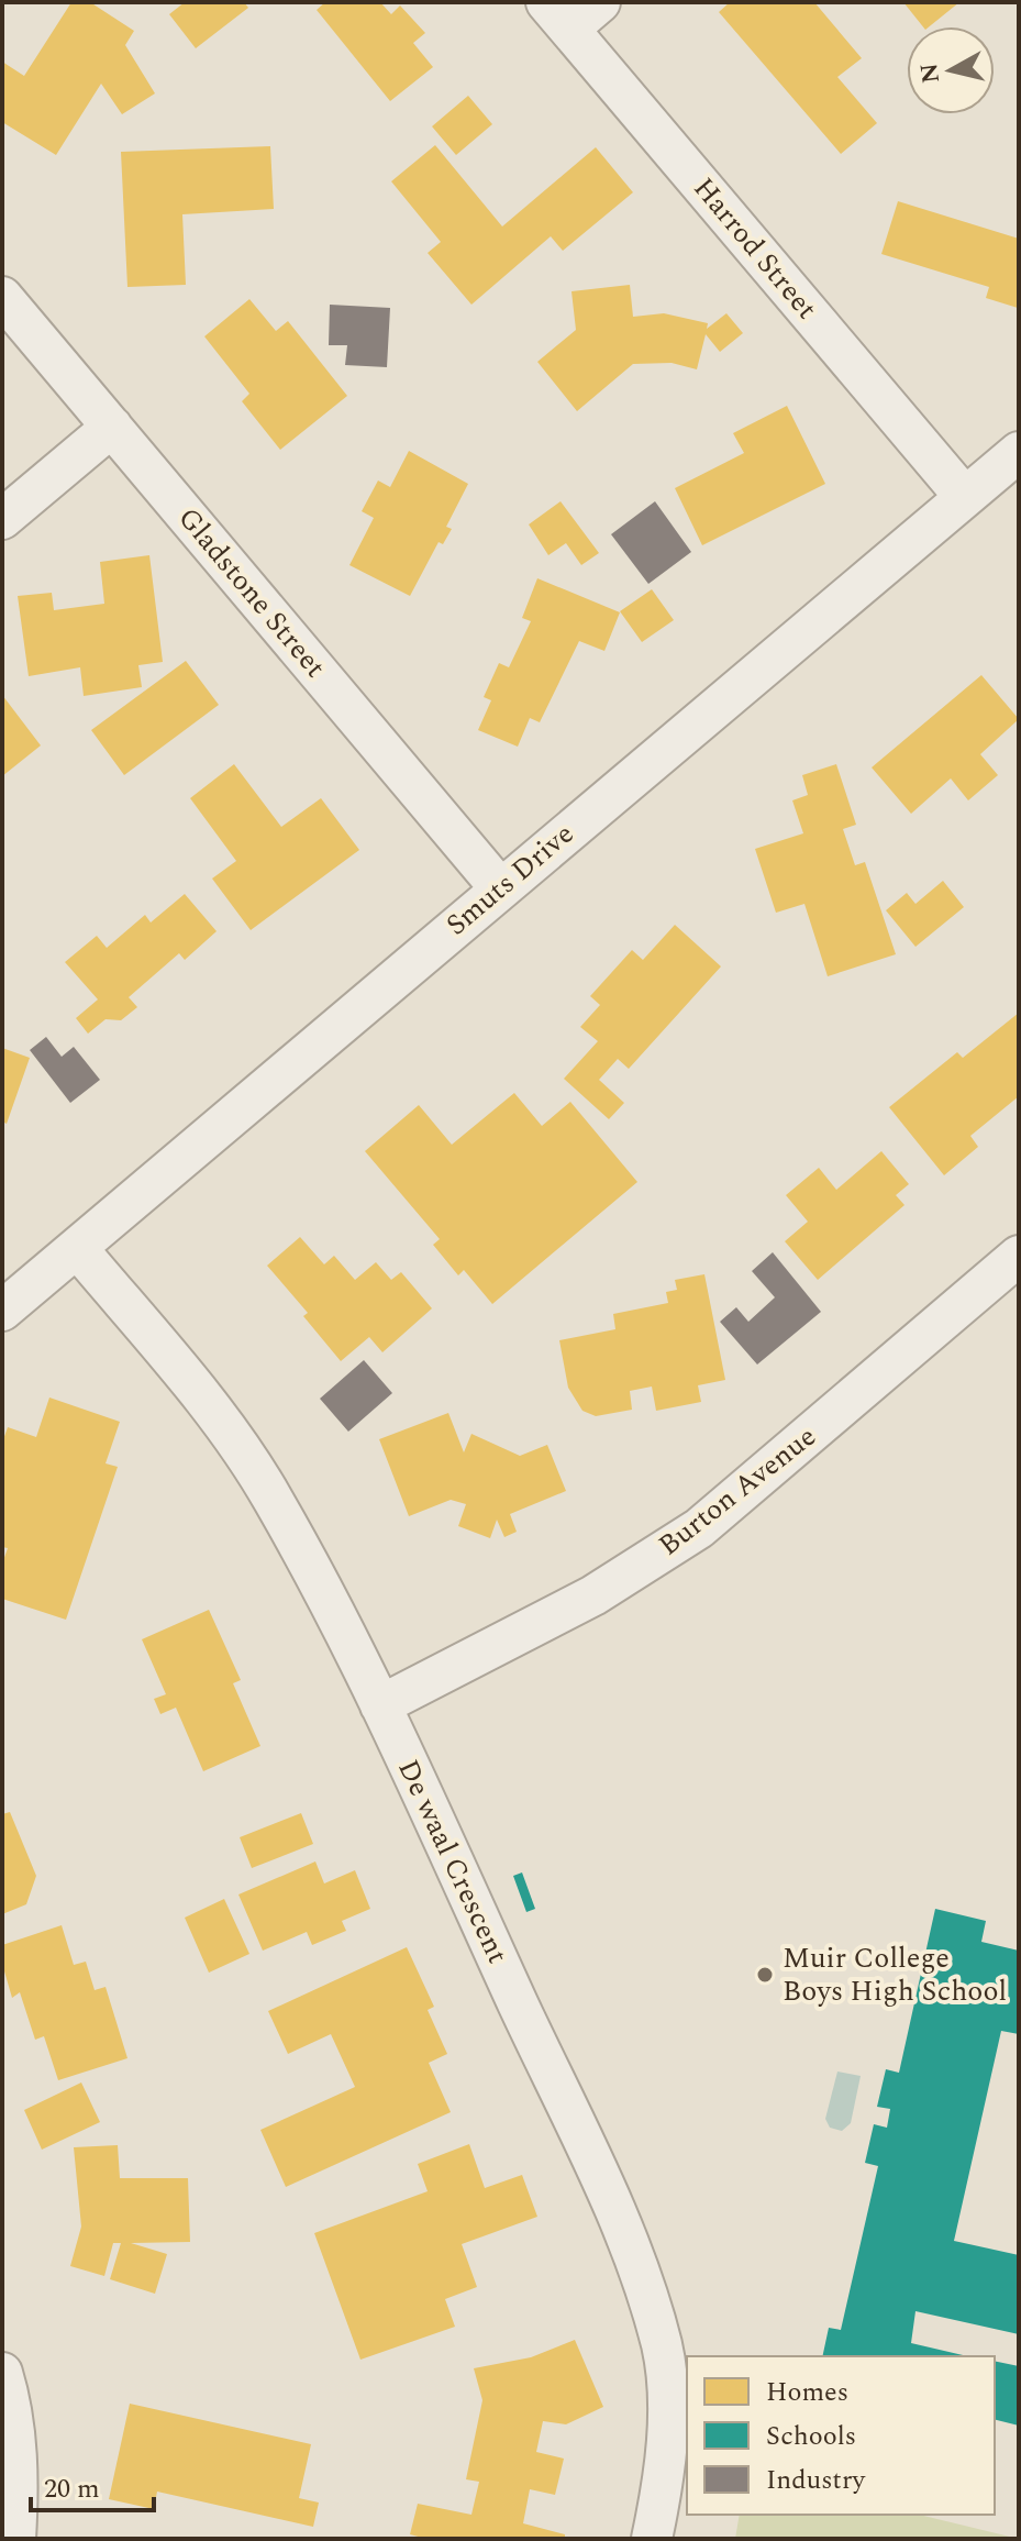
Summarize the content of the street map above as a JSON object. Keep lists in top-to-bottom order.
{
  "streets": {
    "street": [
      "Harrod Street",
      "Gladstone Street",
      "Smuts Drive",
      "Burton Avenue",
      "De waal Crescent"
    ]
  },
  "crossings": [
    ["Harrod Street", "Smuts Drive"],
    ["Gladstone Street", "Smuts Drive"],
    ["Smuts Drive", "De waal Crescent"],
    ["Burton Avenue", "De waal Crescent"]
  ],
  "places": ["Muir College Boys High School"],
  "legend": ["Homes", "Schools", "Industry"],
  "scale_bar": "20 m",
  "north": "left"
}
